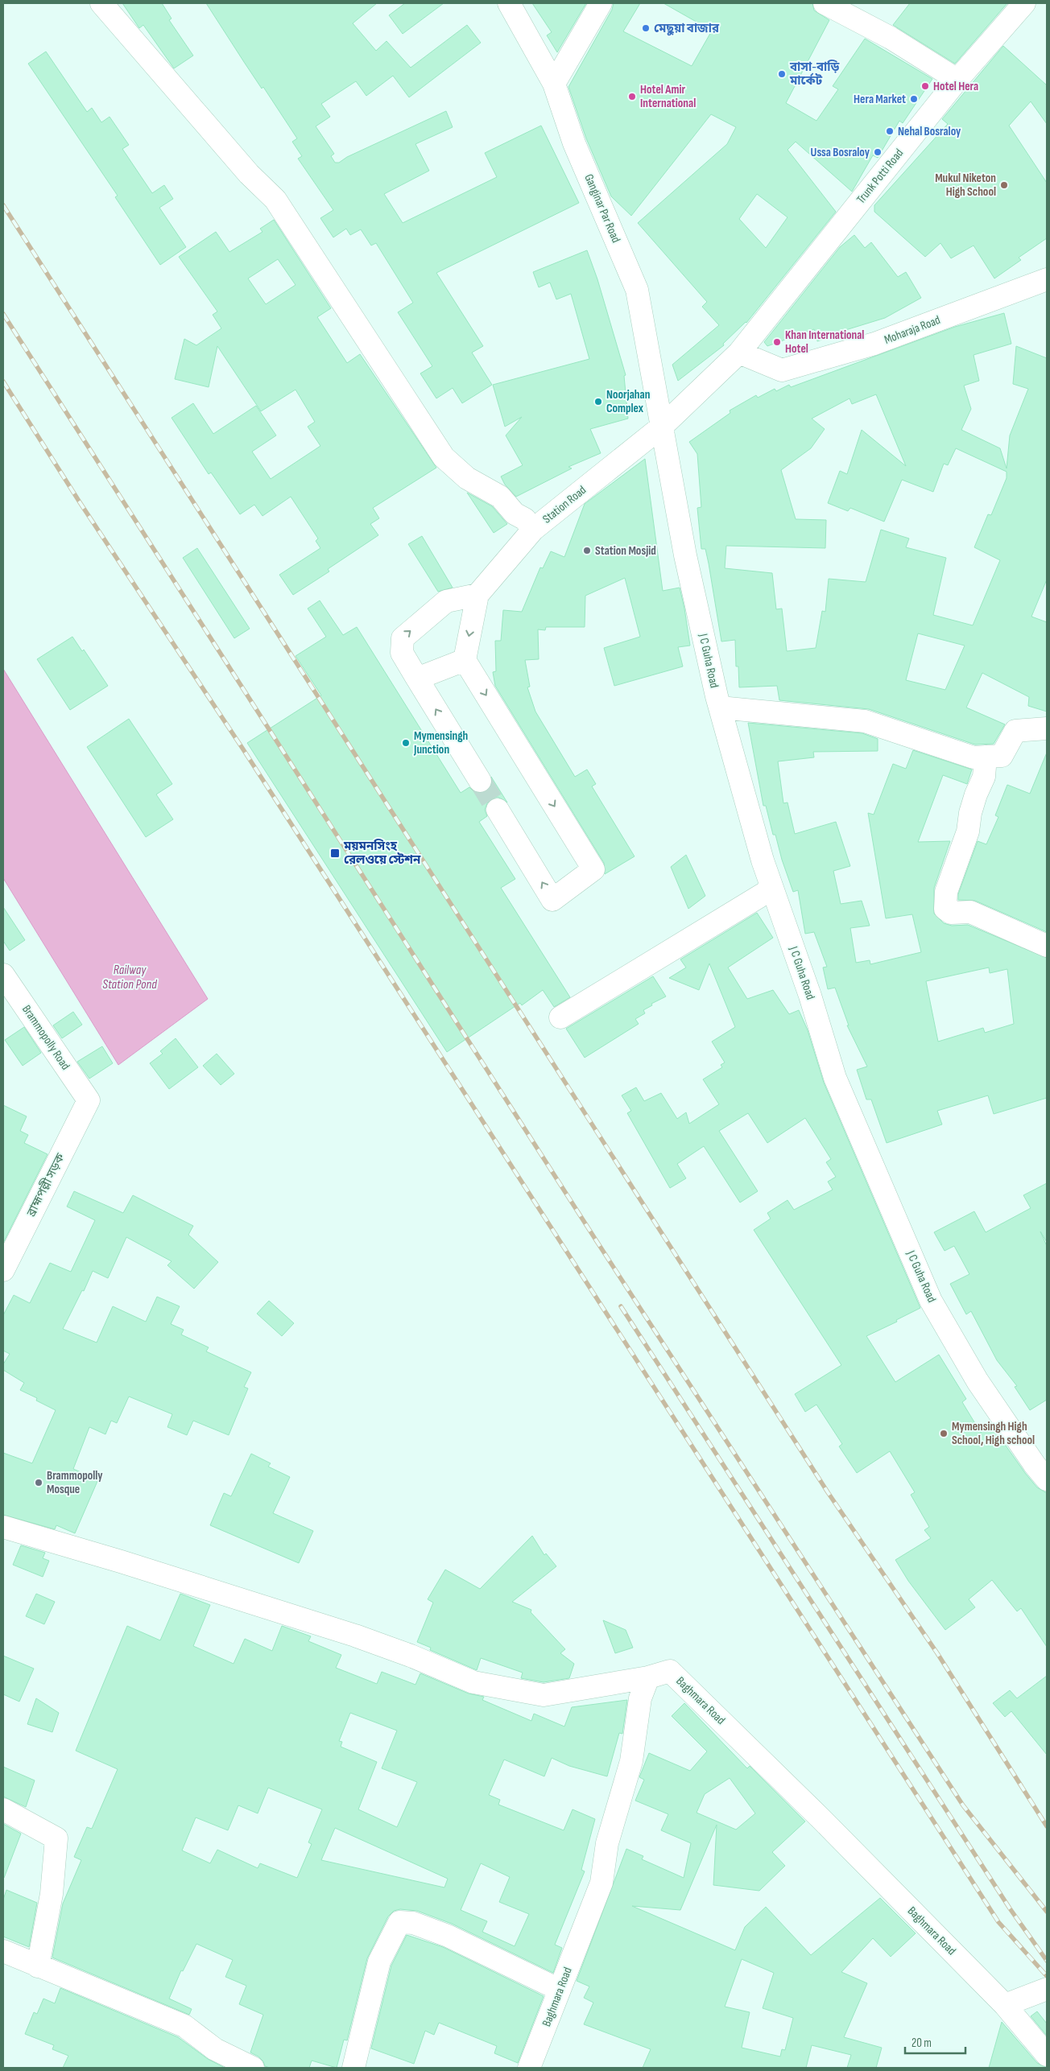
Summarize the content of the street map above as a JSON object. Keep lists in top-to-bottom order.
{
  "streets": {
    "street": [
      "Trunk Potti Road",
      "Ganginar Par Road",
      "Moharaja Road",
      "Station Road",
      "J C Guha Road",
      "Brammopolly Road",
      "ব্রাহ্মপল্লী সড়ক",
      "Baghmara Road"
    ]
  },
  "crossings": [
    ["Trunk Potti Road", "Moharaja Road"],
    ["Ganginar Par Road", "Station Road"],
    ["Ganginar Par Road", "J C Guha Road"],
    ["Station Road", "J C Guha Road"],
    ["Brammopolly Road", "ব্রাহ্মপল্লী সড়ক"]
  ],
  "water": ["Railway Station Pond"],
  "places": {
    "other": [
      "মেছুয়া বাজার",
      "বাসা-বাড়ি মার্কেট",
      "Hotel Hera",
      "Hotel Amir International",
      "Hera Market",
      "Nehal Bosraloy",
      "Ussa Bosraloy",
      "Mukul Niketon High School",
      "Khan International Hotel",
      "Noorjahan Complex",
      "Station Mosjid",
      "Mymensingh Junction",
      "Mymensingh High School, High school",
      "Brammopolly Mosque"
    ],
    "transit": ["ময়মনসিংহ রেলওয়ে স্টেশন"]
  },
  "scale_bar": "20 m"
}
